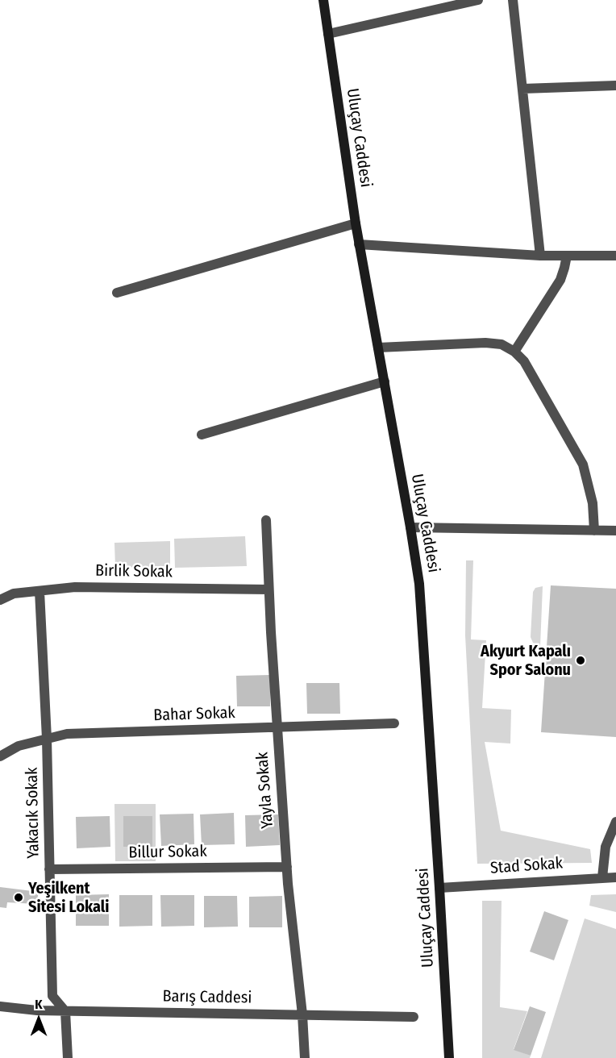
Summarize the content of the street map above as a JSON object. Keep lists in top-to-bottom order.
{
  "streets": {
    "street": [
      "Uluçay Caddesi",
      "Birlik Sokak",
      "Bahar Sokak",
      "Yayla Sokak",
      "Yakacık Sokak",
      "Billur Sokak",
      "Stad Sokak",
      "Barış Caddesi"
    ]
  },
  "crossings": [
    ["Uluçay Caddesi", "Stad Sokak"],
    ["Birlik Sokak", "Yayla Sokak"],
    ["Birlik Sokak", "Yakacık Sokak"],
    ["Bahar Sokak", "Yayla Sokak"],
    ["Bahar Sokak", "Yakacık Sokak"],
    ["Yayla Sokak", "Billur Sokak"],
    ["Yayla Sokak", "Barış Caddesi"],
    ["Yakacık Sokak", "Billur Sokak"],
    ["Yakacık Sokak", "Barış Caddesi"]
  ],
  "places": ["Akyurt Kapalı Spor Salonu", "Yeşilkent Sitesi Lokali"],
  "north": "top"
}
